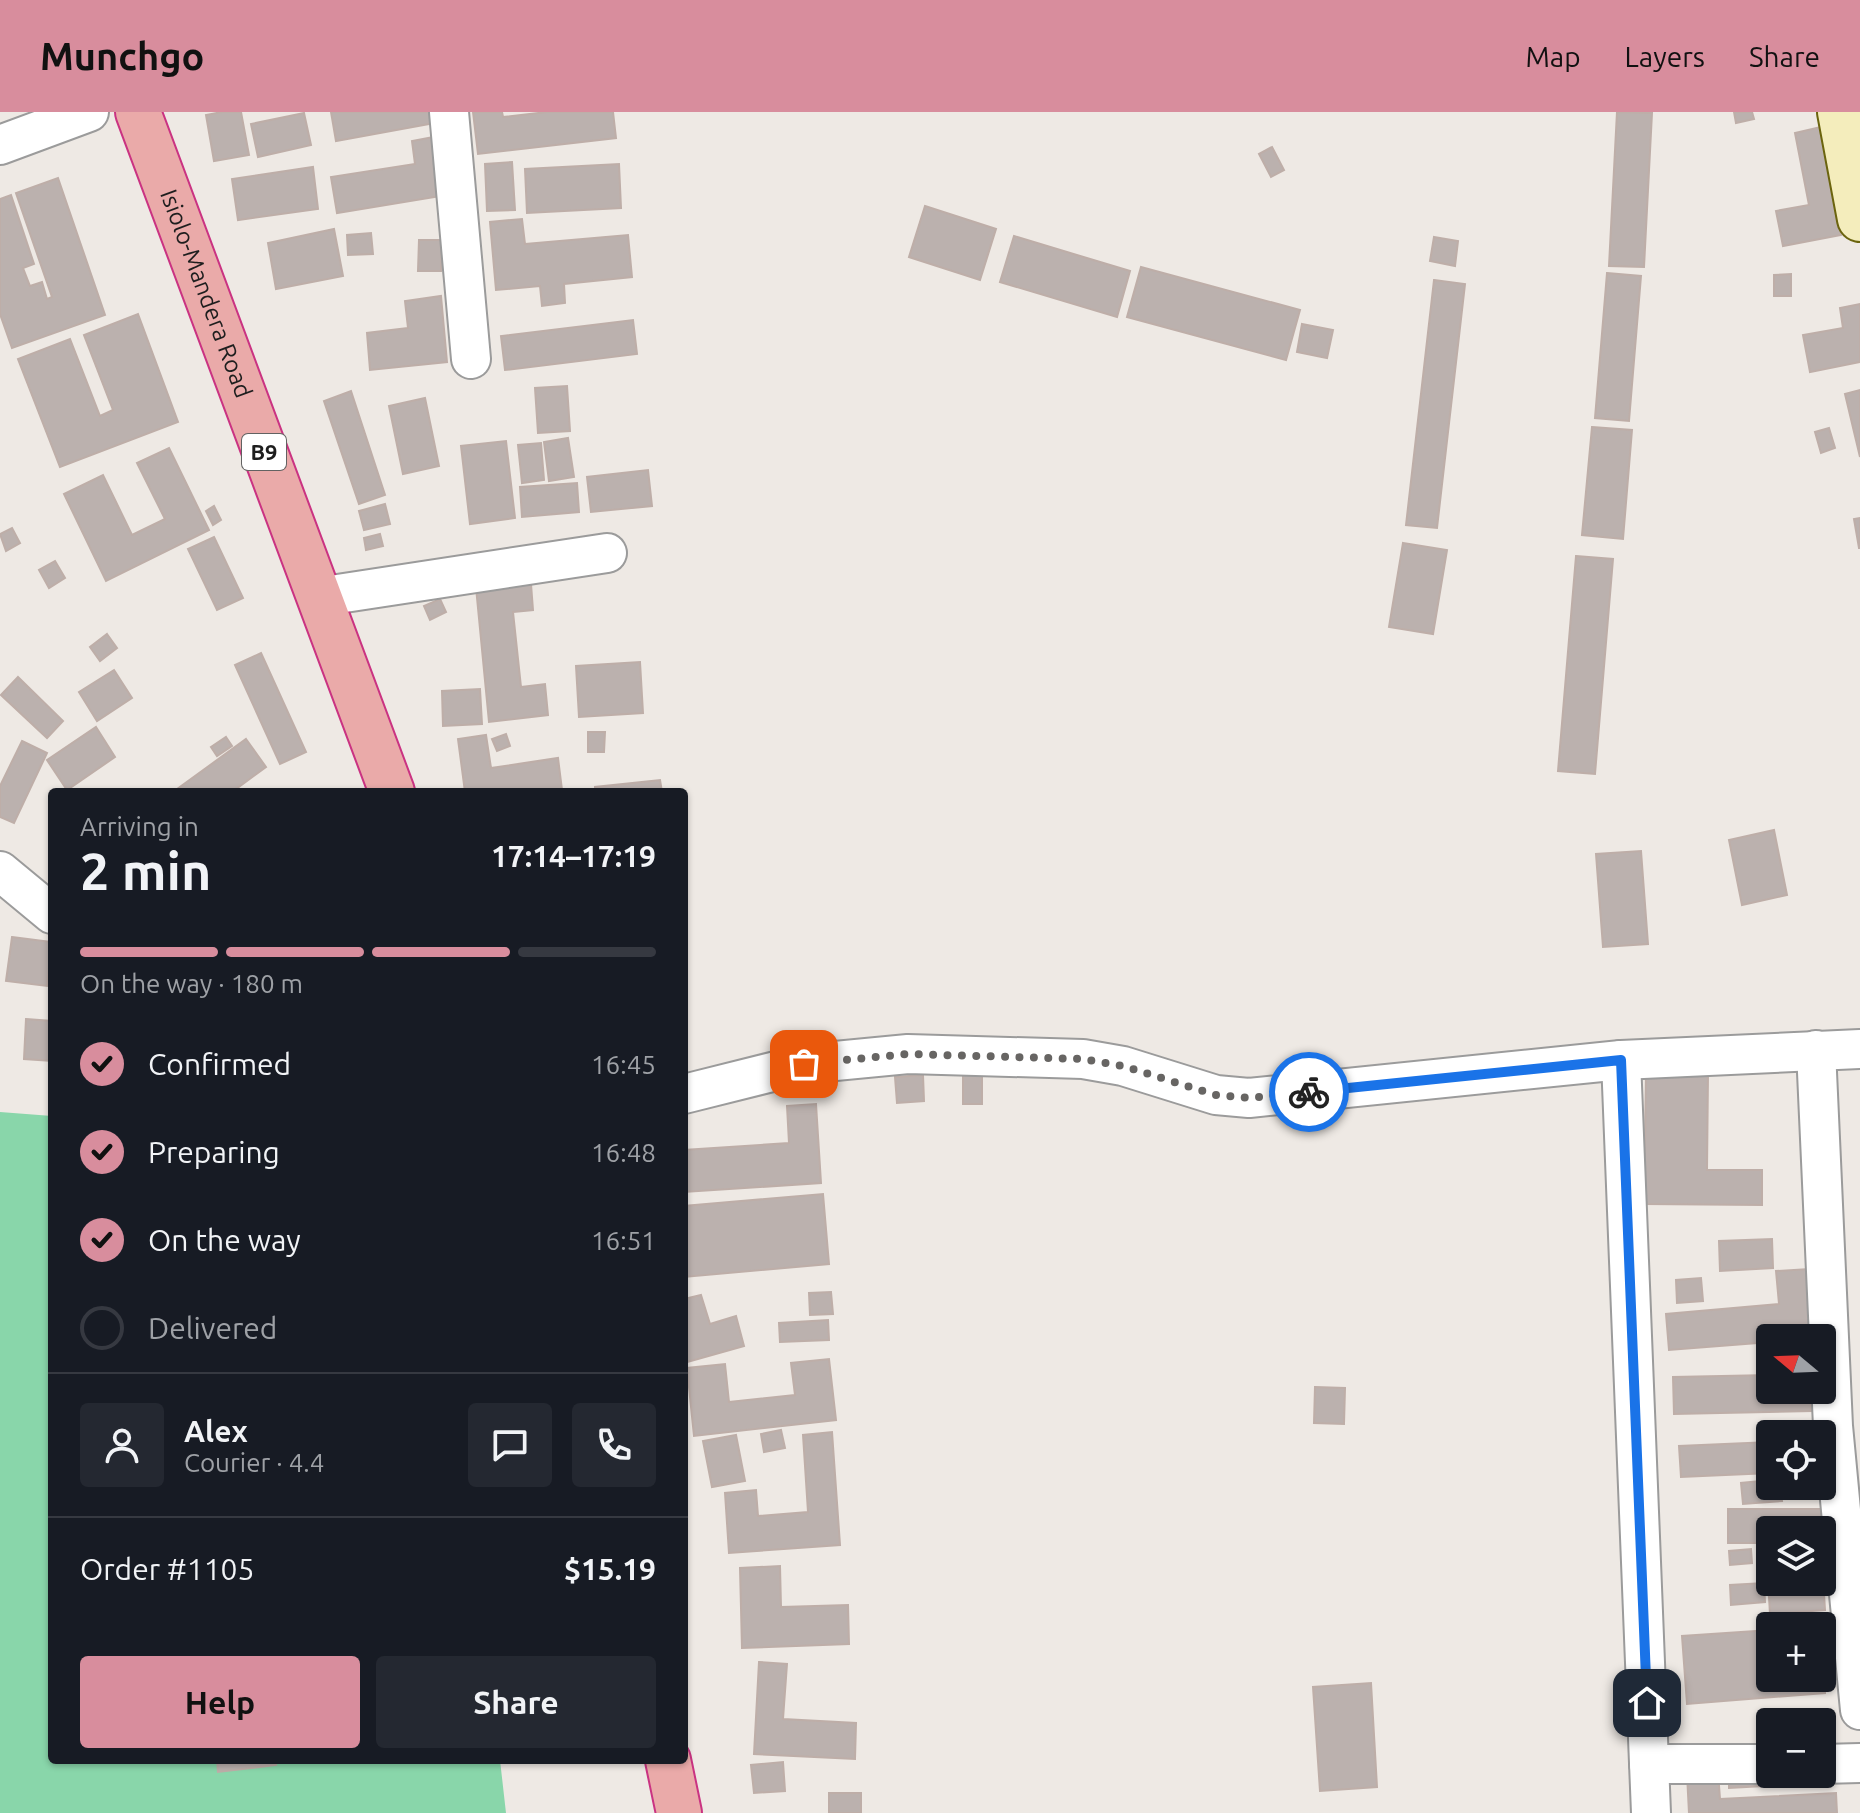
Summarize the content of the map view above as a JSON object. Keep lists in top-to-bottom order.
{
  "streets": {
    "highway": ["Isiolo-Mandera Road", "B9"]
  },
  "north": "left",
  "page": {
    "header": "Munchgo",
    "nav": ["Map", "Layers", "Share"],
    "heading": ["2 min", "Arriving in", "17:14–17:19"],
    "panel": [
      "Alex",
      "Courier · 4.4",
      "Order #1105",
      "$15.19"
    ],
    "bar": "On the way · 180 m",
    "list": [
      ["Confirmed", "16:45"],
      ["Preparing", "16:48"],
      ["On the way", "16:51"],
      "Delivered"
    ],
    "map_buttons": ["+", "−"],
    "buttons": ["Help", "Share"]
  }
}
